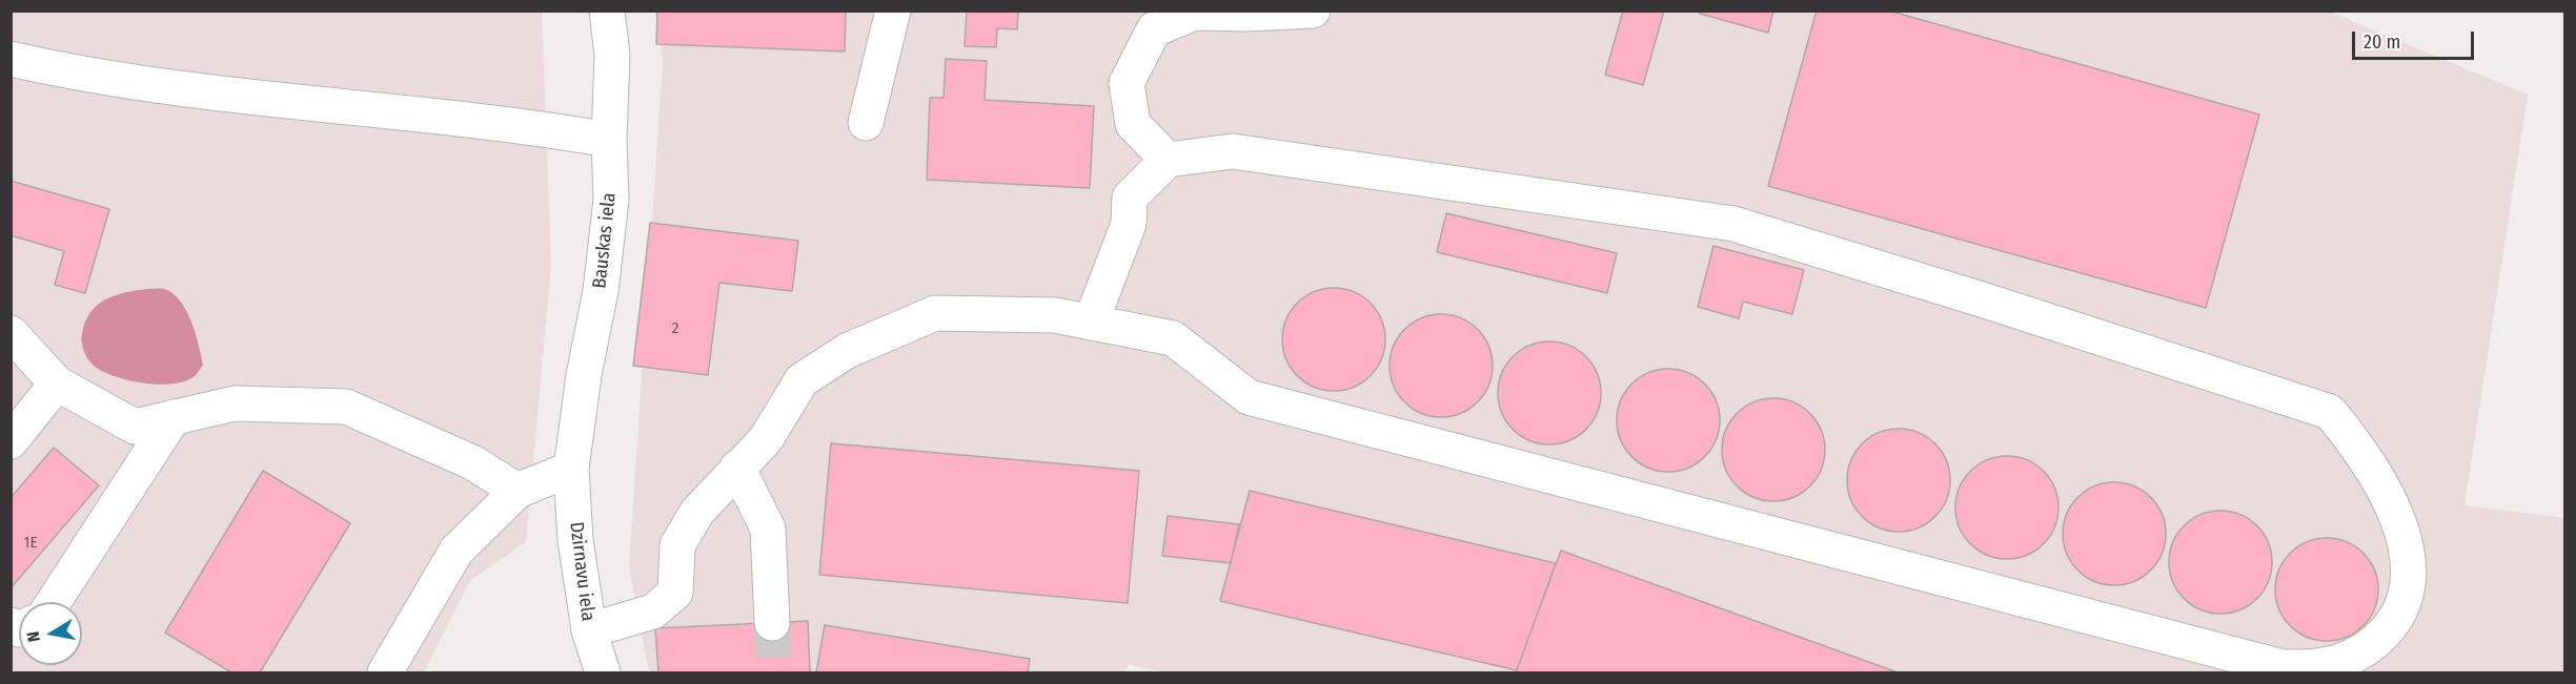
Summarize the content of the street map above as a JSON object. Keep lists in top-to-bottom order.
{
  "streets": {
    "street": ["Bauskas iela", "Dzirnavu iela"]
  },
  "crossings": [
    ["Bauskas iela", "Dzirnavu iela"]
  ],
  "house_numbers": ["2", "1E"],
  "scale_bar": "20 m",
  "north": "left"
}
